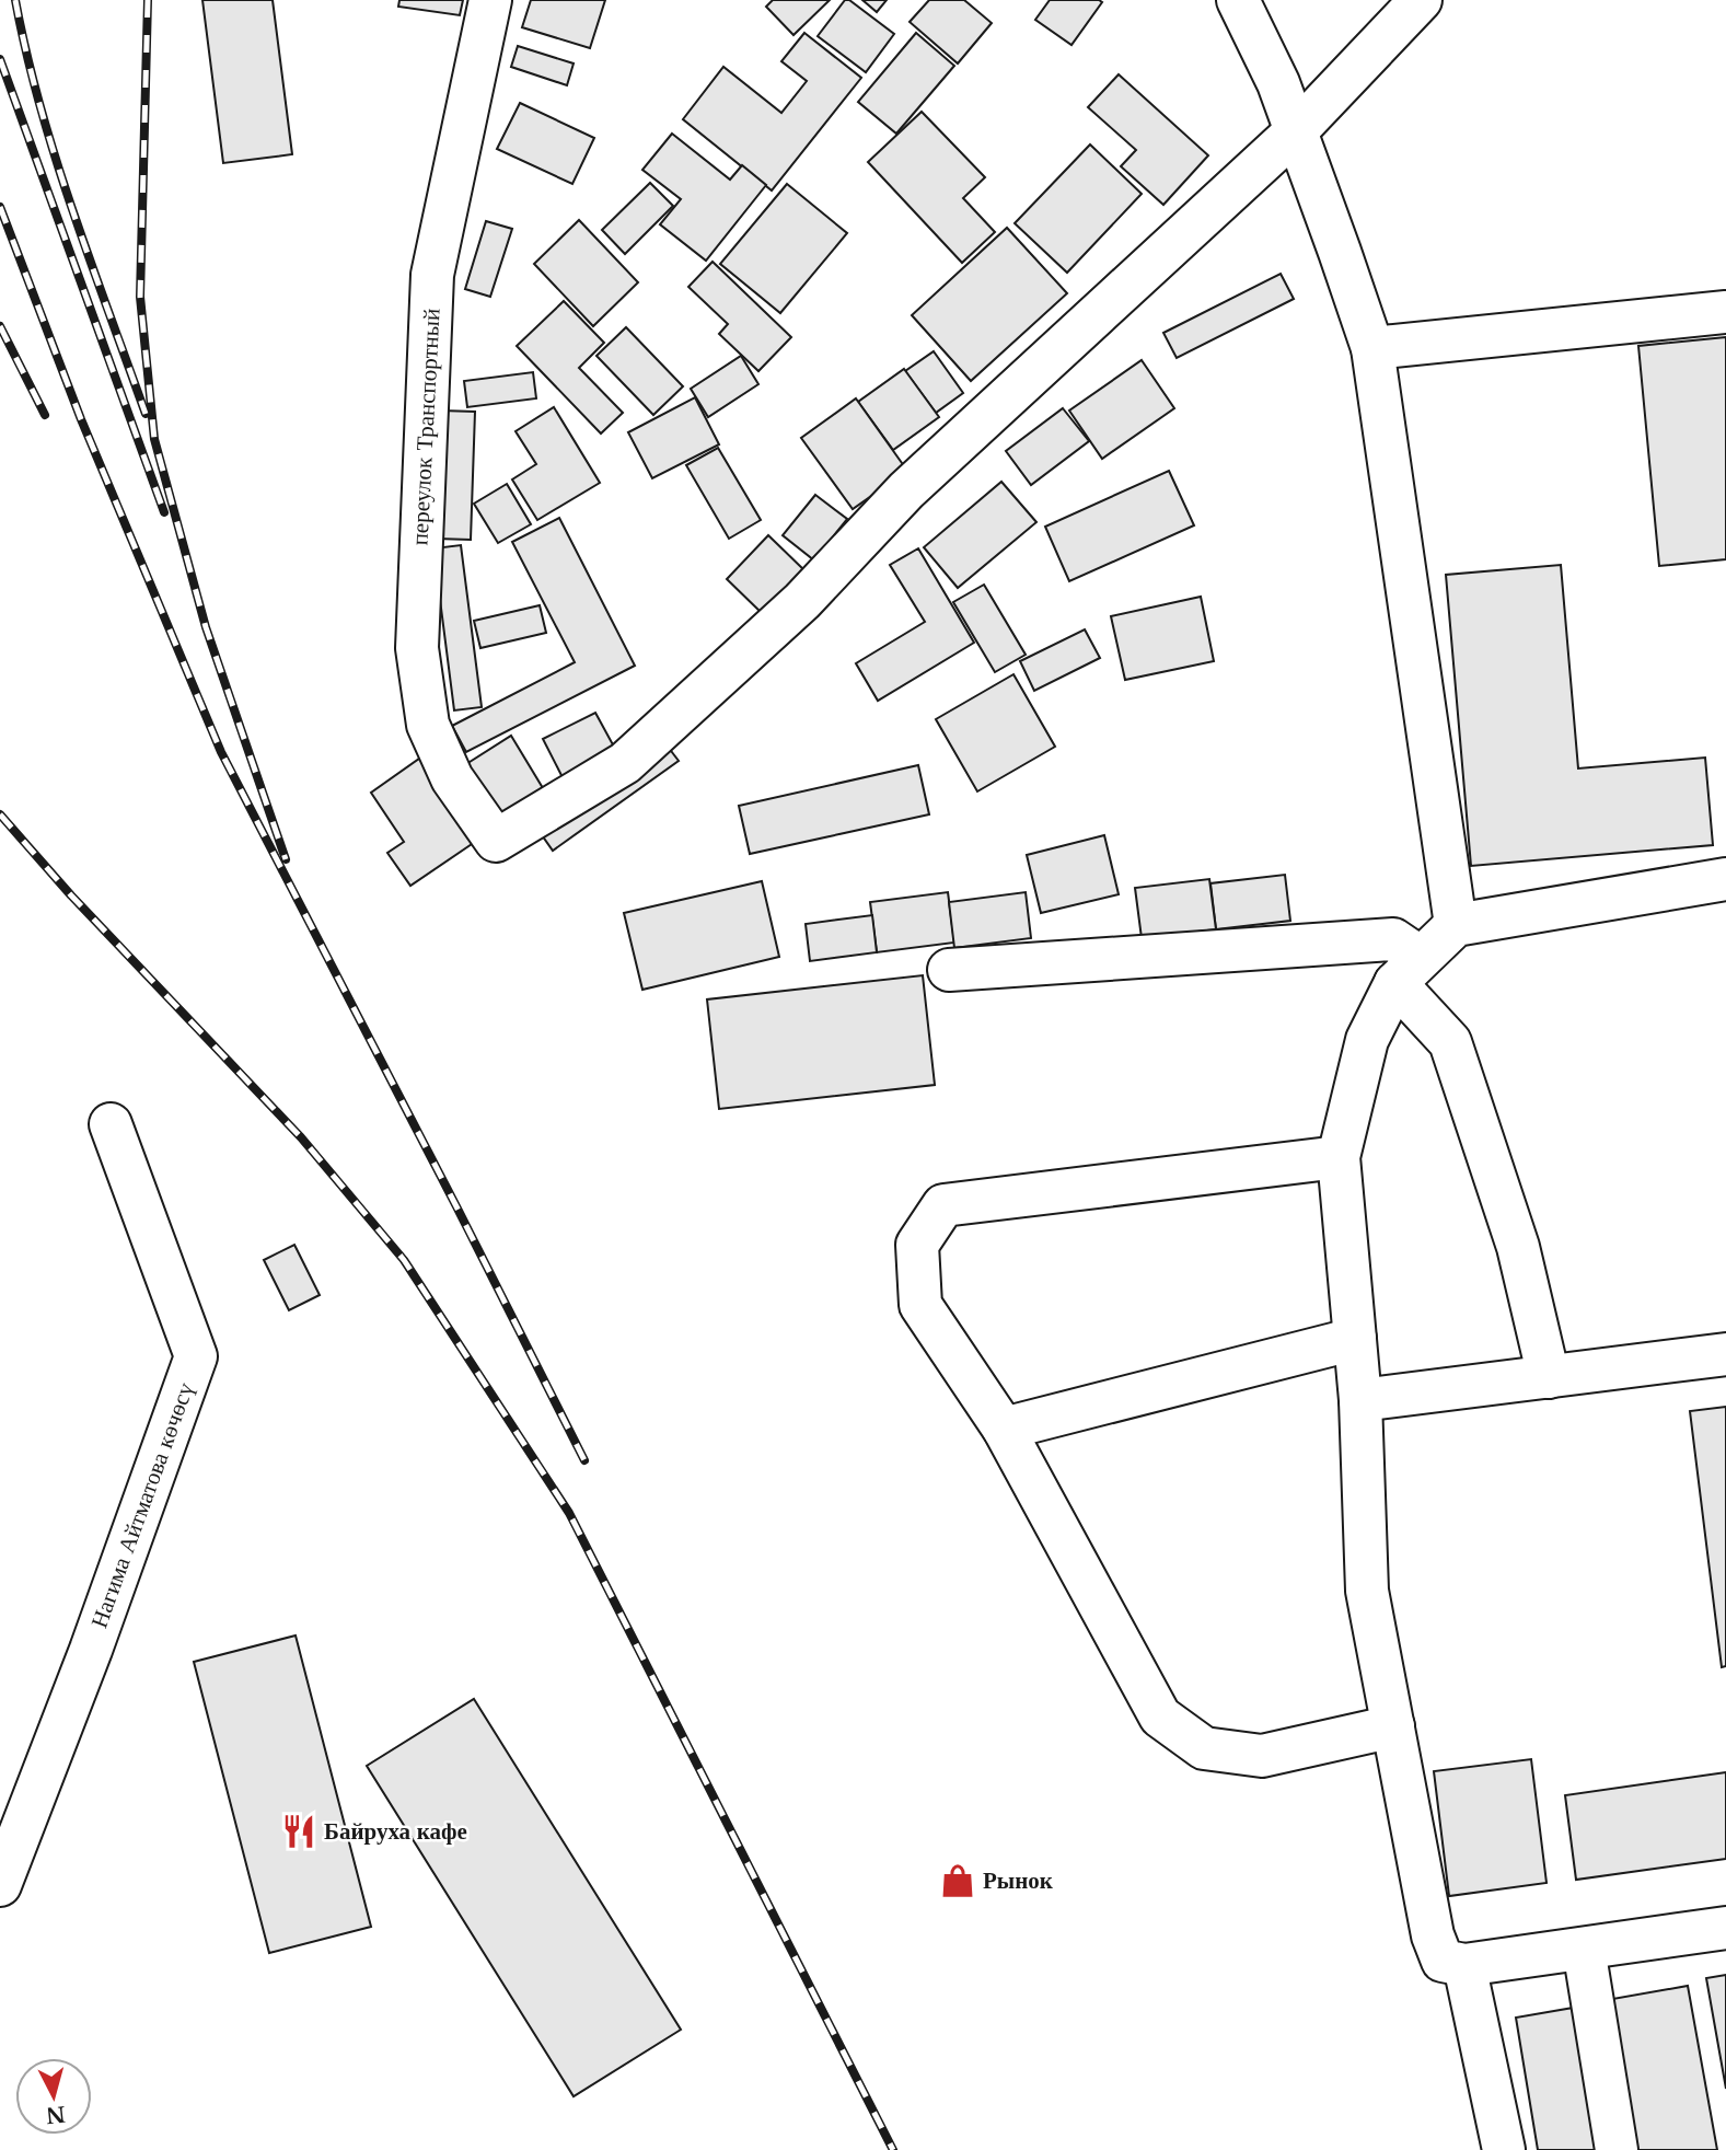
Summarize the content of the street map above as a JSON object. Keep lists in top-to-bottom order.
{
  "streets": {
    "street": ["переулок Транспортный", "Нагима Айтматова көчөсү"]
  },
  "places": {
    "restaurant": ["Байруха кафе"],
    "shop": ["Рынок"]
  },
  "north": "bottom"
}
